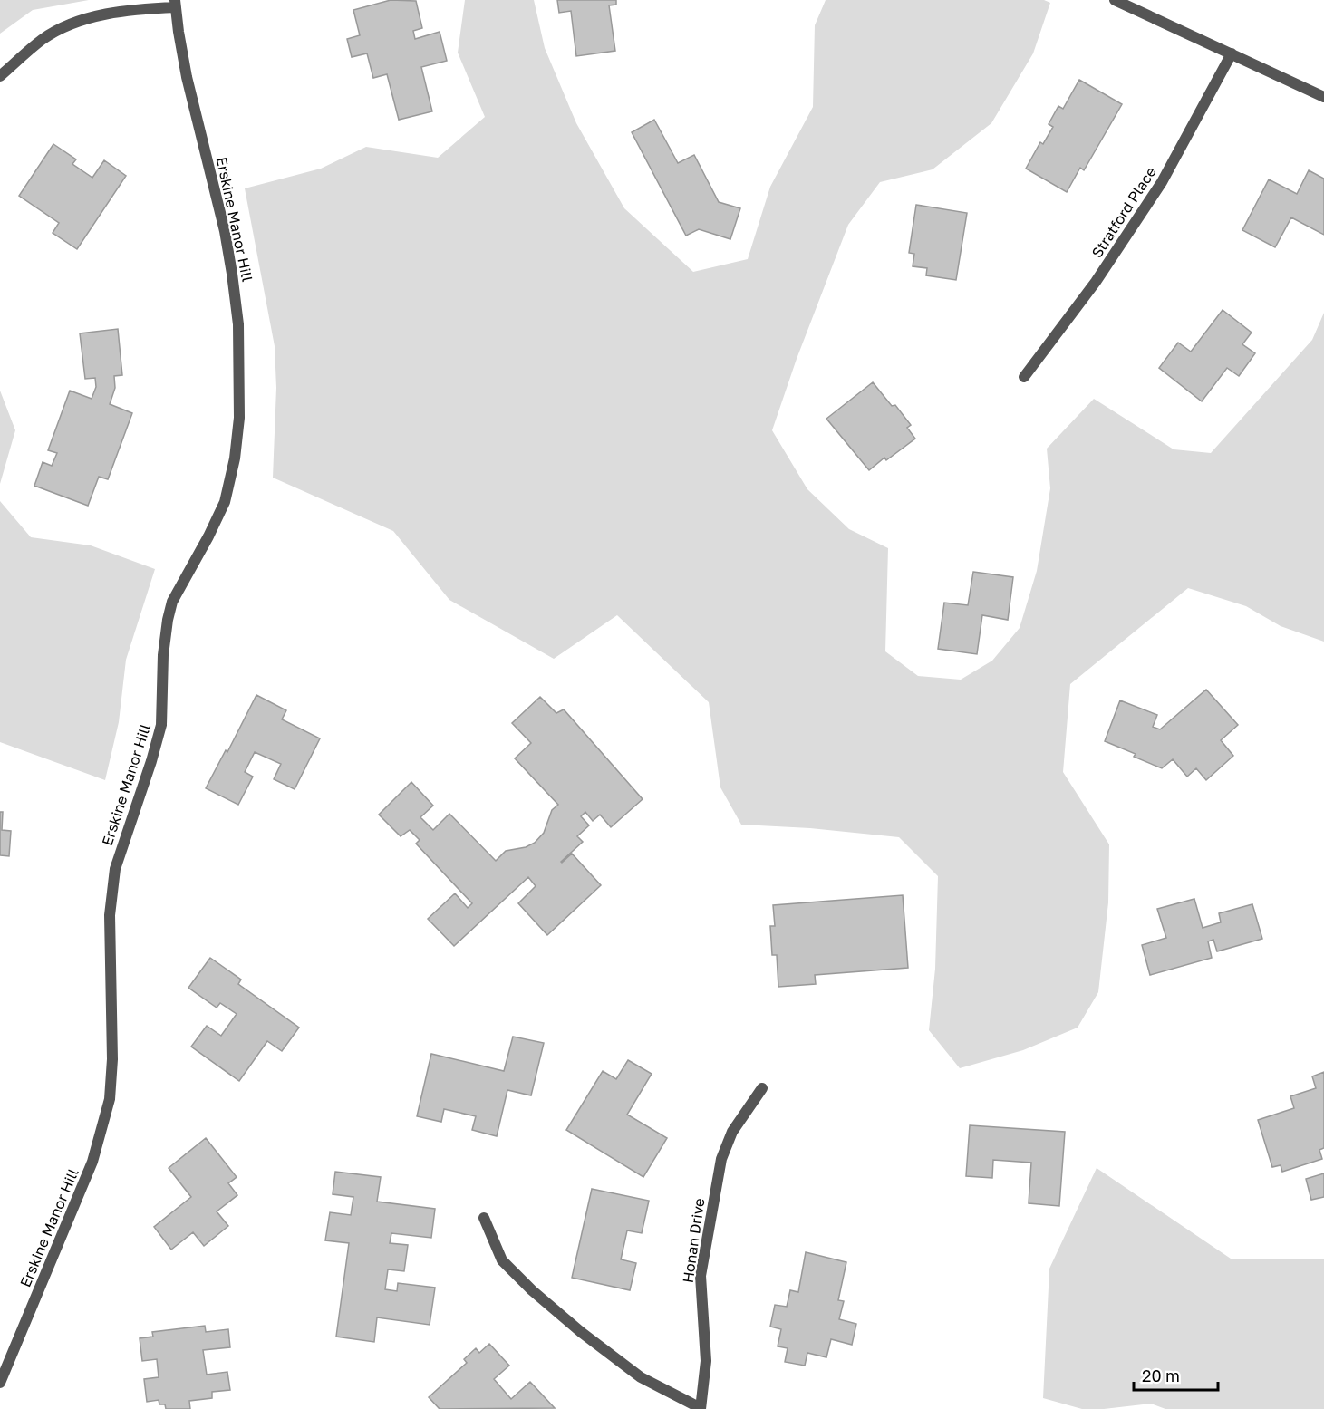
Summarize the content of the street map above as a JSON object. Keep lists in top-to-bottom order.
{
  "streets": {
    "street": ["Stratford Place", "Erskine Manor Hill", "Honan Drive"]
  },
  "scale_bar": "20 m"
}
